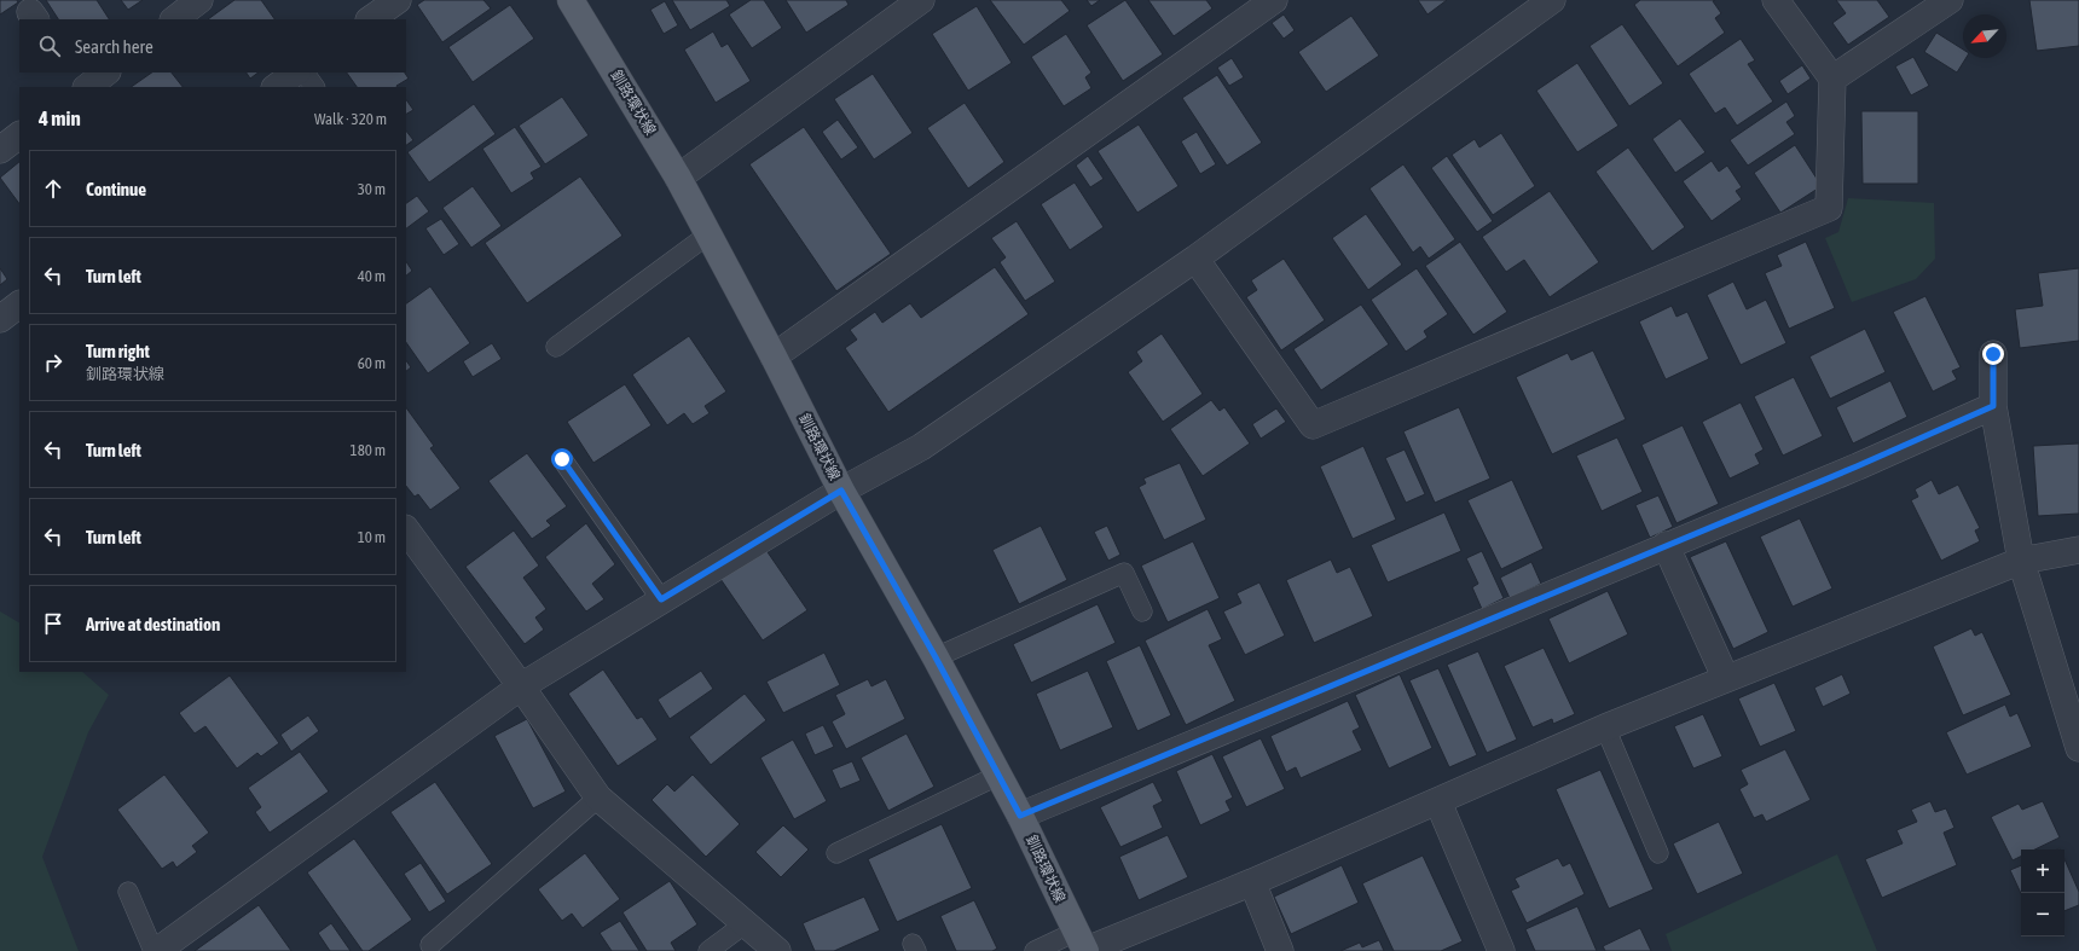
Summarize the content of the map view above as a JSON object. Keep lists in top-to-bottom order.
{
  "streets": {
    "main road": ["釧路環状線"]
  },
  "north": "bottom left",
  "page": {
    "search": "Search here",
    "heading": ["4 min", "Walk · 320 m"],
    "list": [
      ["Continue", "30 m"],
      ["Turn left", "40 m"],
      ["Turn right", "釧路環状線", "60 m"],
      ["Turn left", "180 m"],
      ["Turn left", "10 m"],
      "Arrive at destination"
    ],
    "map_buttons": ["+", "−"]
  }
}
